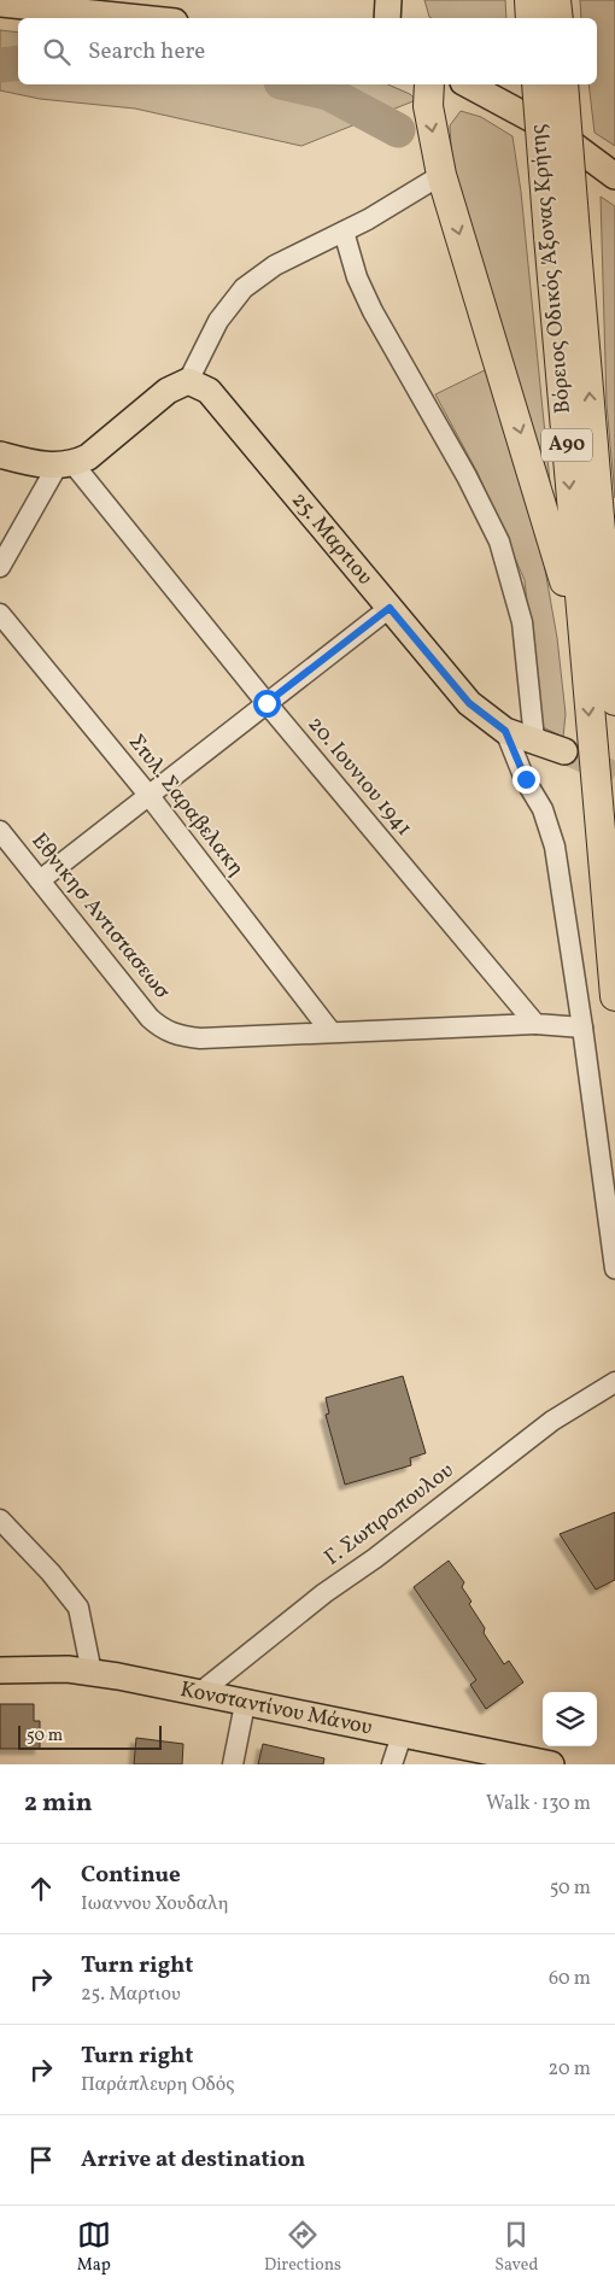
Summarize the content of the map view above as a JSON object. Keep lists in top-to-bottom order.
{
  "streets": {
    "highway": ["Βόρειος Οδικός Άξονας Κρήτης", "Α90"],
    "main road": ["25. Μαρτιου", "Κονσταντίνου Μάνου"],
    "street": [
      "20. Ιουνιου 1941",
      "Στυλ. Σαραβελακη",
      "Εθνικησ Αντιστασεωσ",
      "Γ. Σωτιροπουλου"
    ]
  },
  "crossings": [
    ["Στυλ. Σαραβελακη", "Εθνικησ Αντιστασεωσ"],
    ["Γ. Σωτιροπουλου", "Κονσταντίνου Μάνου"]
  ],
  "scale_bar": "50 m",
  "page": {
    "search": "Search here",
    "scale": "50 m",
    "heading": ["2 min", "Walk · 130 m"],
    "list": [
      ["Continue", "Ιωαννου Χουδαλη", "50 m"],
      ["Turn right", "25. Μαρτιου", "60 m"],
      ["Turn right", "Παράπλευρη Οδός", "20 m"],
      "Arrive at destination"
    ],
    "nav": ["Map", "Directions", "Saved"]
  }
}
